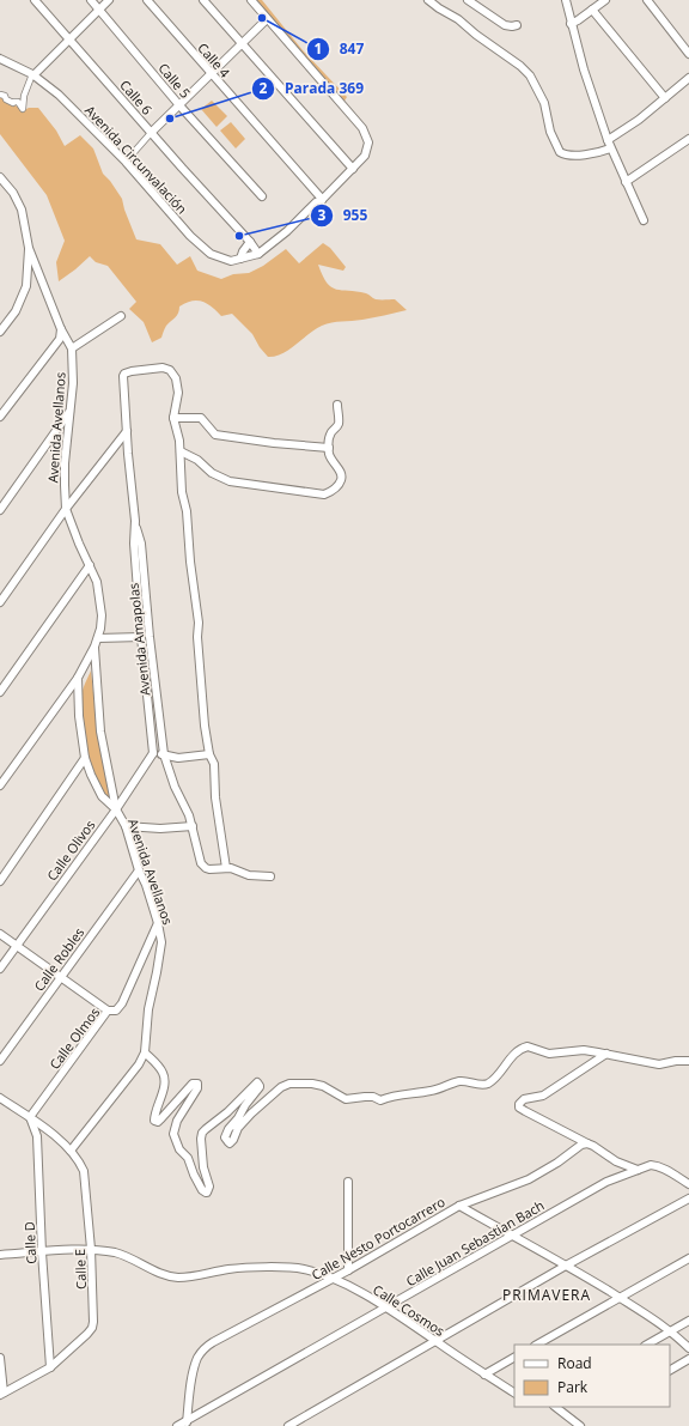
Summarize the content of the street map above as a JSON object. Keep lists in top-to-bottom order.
{
  "streets": {
    "street": [
      "Calle 4",
      "Calle 5",
      "Calle 6",
      "Avenida Circunvalación",
      "Avenida Avellanos",
      "Avenida Amapolas",
      "Calle Olivos",
      "Calle Robles",
      "Calle Olmos",
      "Calle Nesto Portocarrero",
      "Calle D",
      "Calle Juan Sebastian Bach",
      "Calle E",
      "Calle Cosmos"
    ]
  },
  "crossings": [
    ["Calle 6", "Avenida Circunvalación"],
    ["Avenida Avellanos", "Calle Olivos"],
    ["Avenida Avellanos", "Calle Robles"],
    ["Avenida Avellanos", "Calle Olmos"],
    ["Avenida Amapolas", "Calle Olivos"],
    ["Calle Olmos", "Calle D"],
    ["Calle Olmos", "Calle E"],
    ["Calle Nesto Portocarrero", "Calle Juan Sebastian Bach"],
    ["Calle Nesto Portocarrero", "Calle Cosmos"],
    ["Calle D", "Calle E"],
    ["Calle D", "Calle Cosmos"],
    ["Calle Juan Sebastian Bach", "Calle Cosmos"],
    ["Calle E", "Calle Cosmos"]
  ],
  "districts": ["PRIMAVERA"],
  "places": ["847", "Parada 369", "955"],
  "legend": ["Road", "Park"]
}
